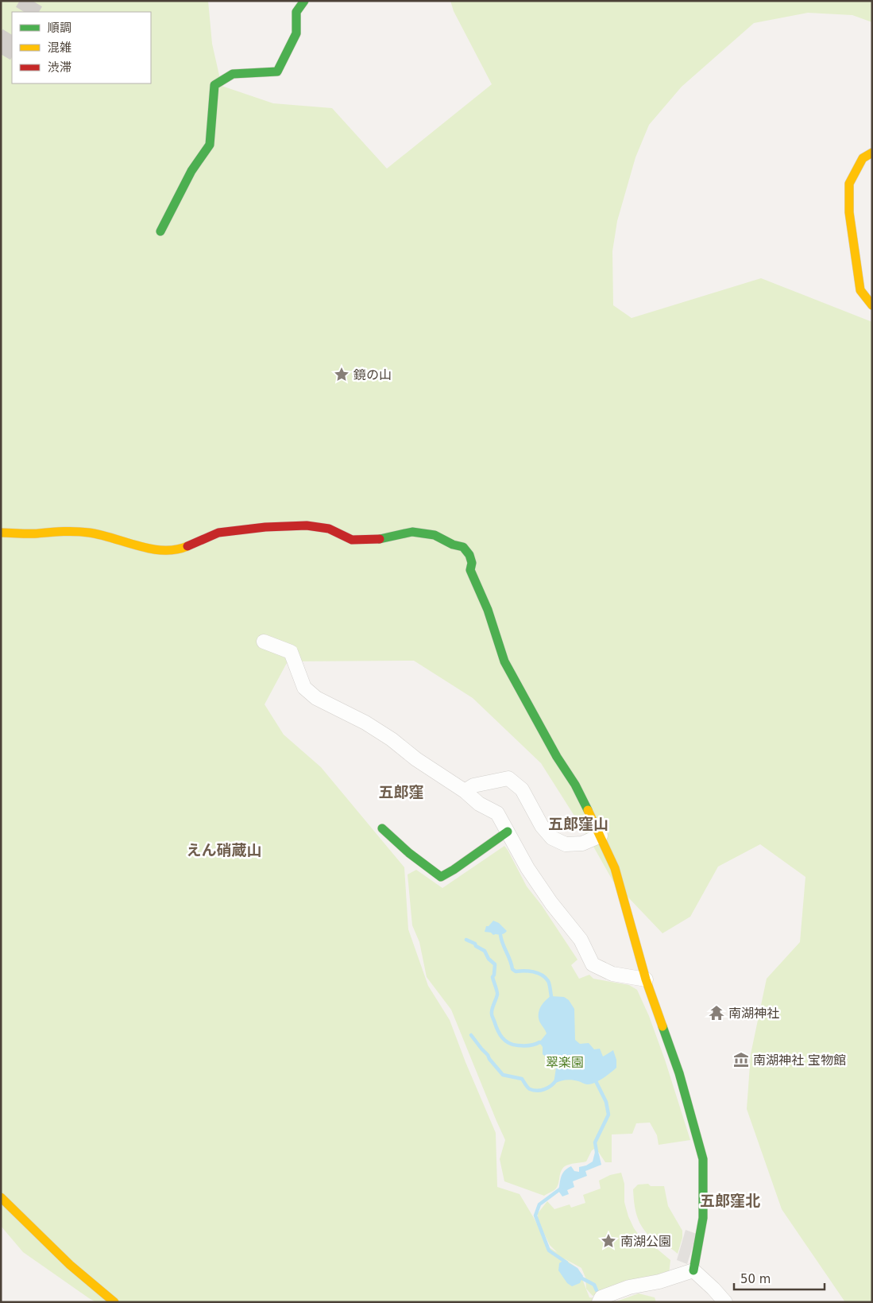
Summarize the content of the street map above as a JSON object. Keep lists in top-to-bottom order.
{
  "districts": [
    "五郎窪",
    "五郎窪山",
    "えん硝蔵山",
    "五郎窪北"
  ],
  "parks": ["翠楽園"],
  "places": {
    "place": ["鏡の山", "南湖公園"],
    "temple": ["南湖神社"],
    "museum": ["南湖神社 宝物館"]
  },
  "legend": ["順調", "混雑", "渋滞"],
  "scale_bar": "50 m"
}
